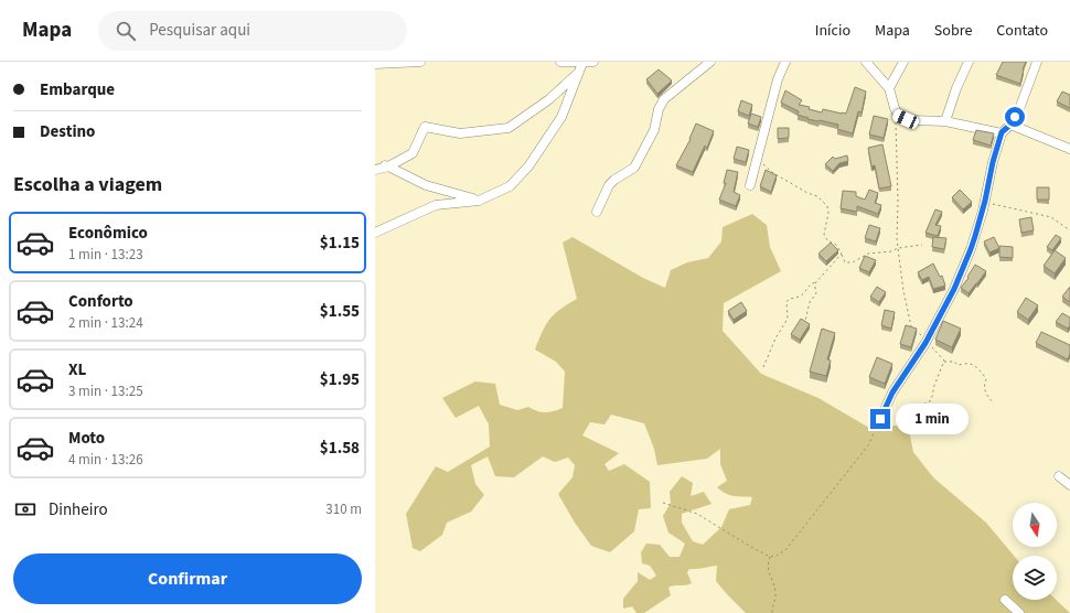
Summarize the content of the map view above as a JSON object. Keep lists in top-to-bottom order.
{
  "north": "bottom",
  "page": {
    "header": "Mapa",
    "search": "Pesquisar aqui",
    "nav": [
      "Início",
      "Mapa",
      "Sobre",
      "Contato"
    ],
    "banner": ["Embarque", "Destino"],
    "heading": "Escolha a viagem",
    "list": [
      {
        "name": "Econômico",
        "note": "1 min · 13:23",
        "value": "$1.15"
      },
      {
        "name": "Conforto",
        "note": "2 min · 13:24",
        "value": "$1.55"
      },
      {
        "name": "XL",
        "note": "3 min · 13:25",
        "value": "$1.95"
      },
      {
        "name": "Moto",
        "note": "4 min · 13:26",
        "value": "$1.58"
      }
    ],
    "bubble": "1 min",
    "pay": ["Dinheiro", "310 m"],
    "buttons": "Confirmar"
  }
}
